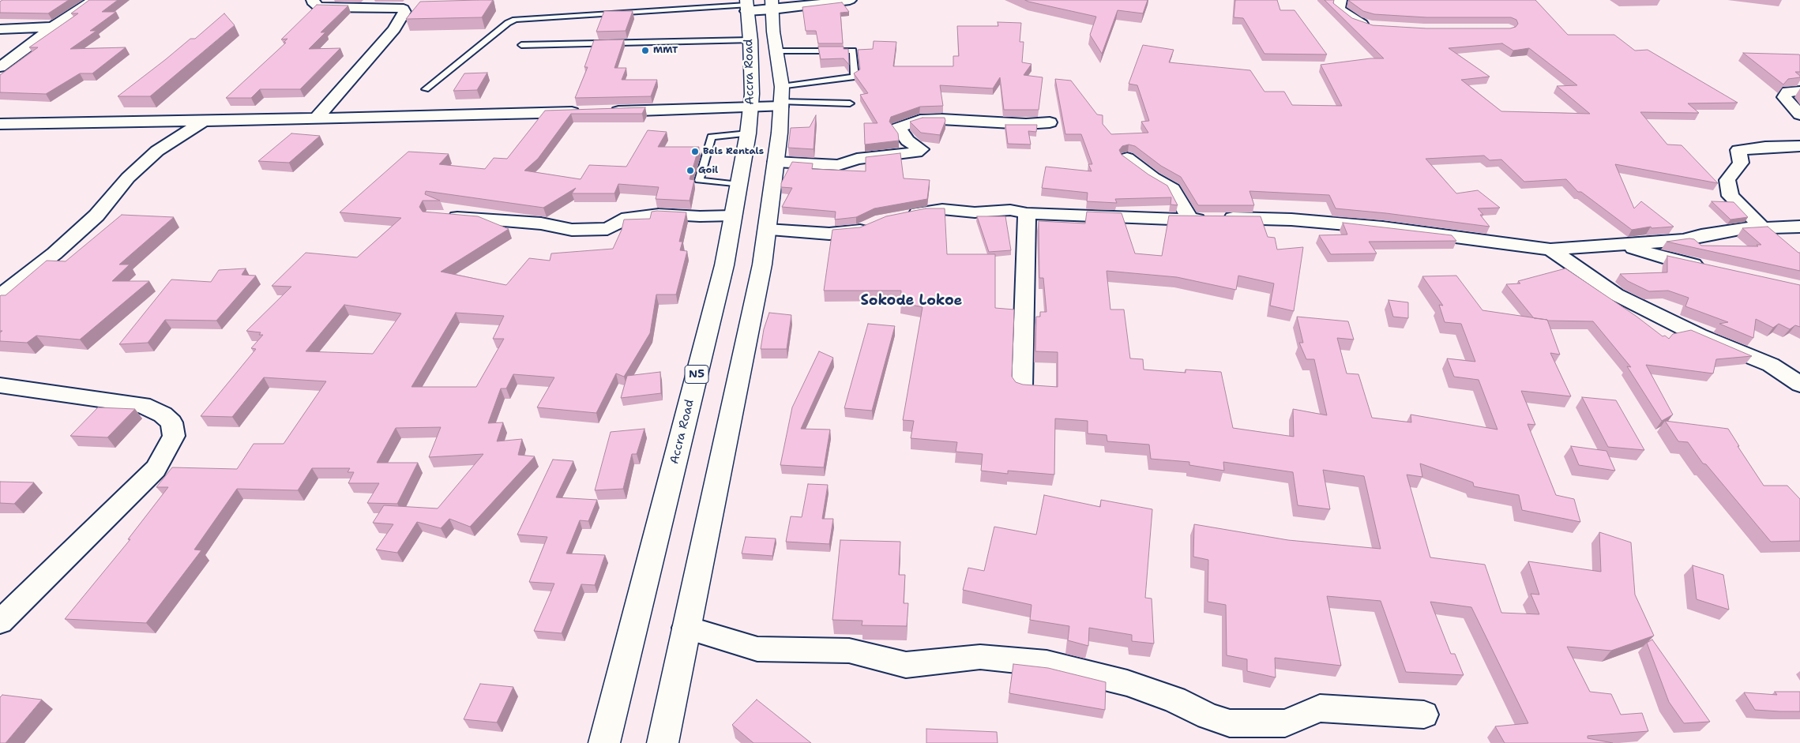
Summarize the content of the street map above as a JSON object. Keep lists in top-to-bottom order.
{
  "streets": {
    "main road": ["Accra Road", "N5"]
  },
  "districts": ["Sokode Lokoe"],
  "places": ["MMT", "Bels Rentals", "Goil"]
}
